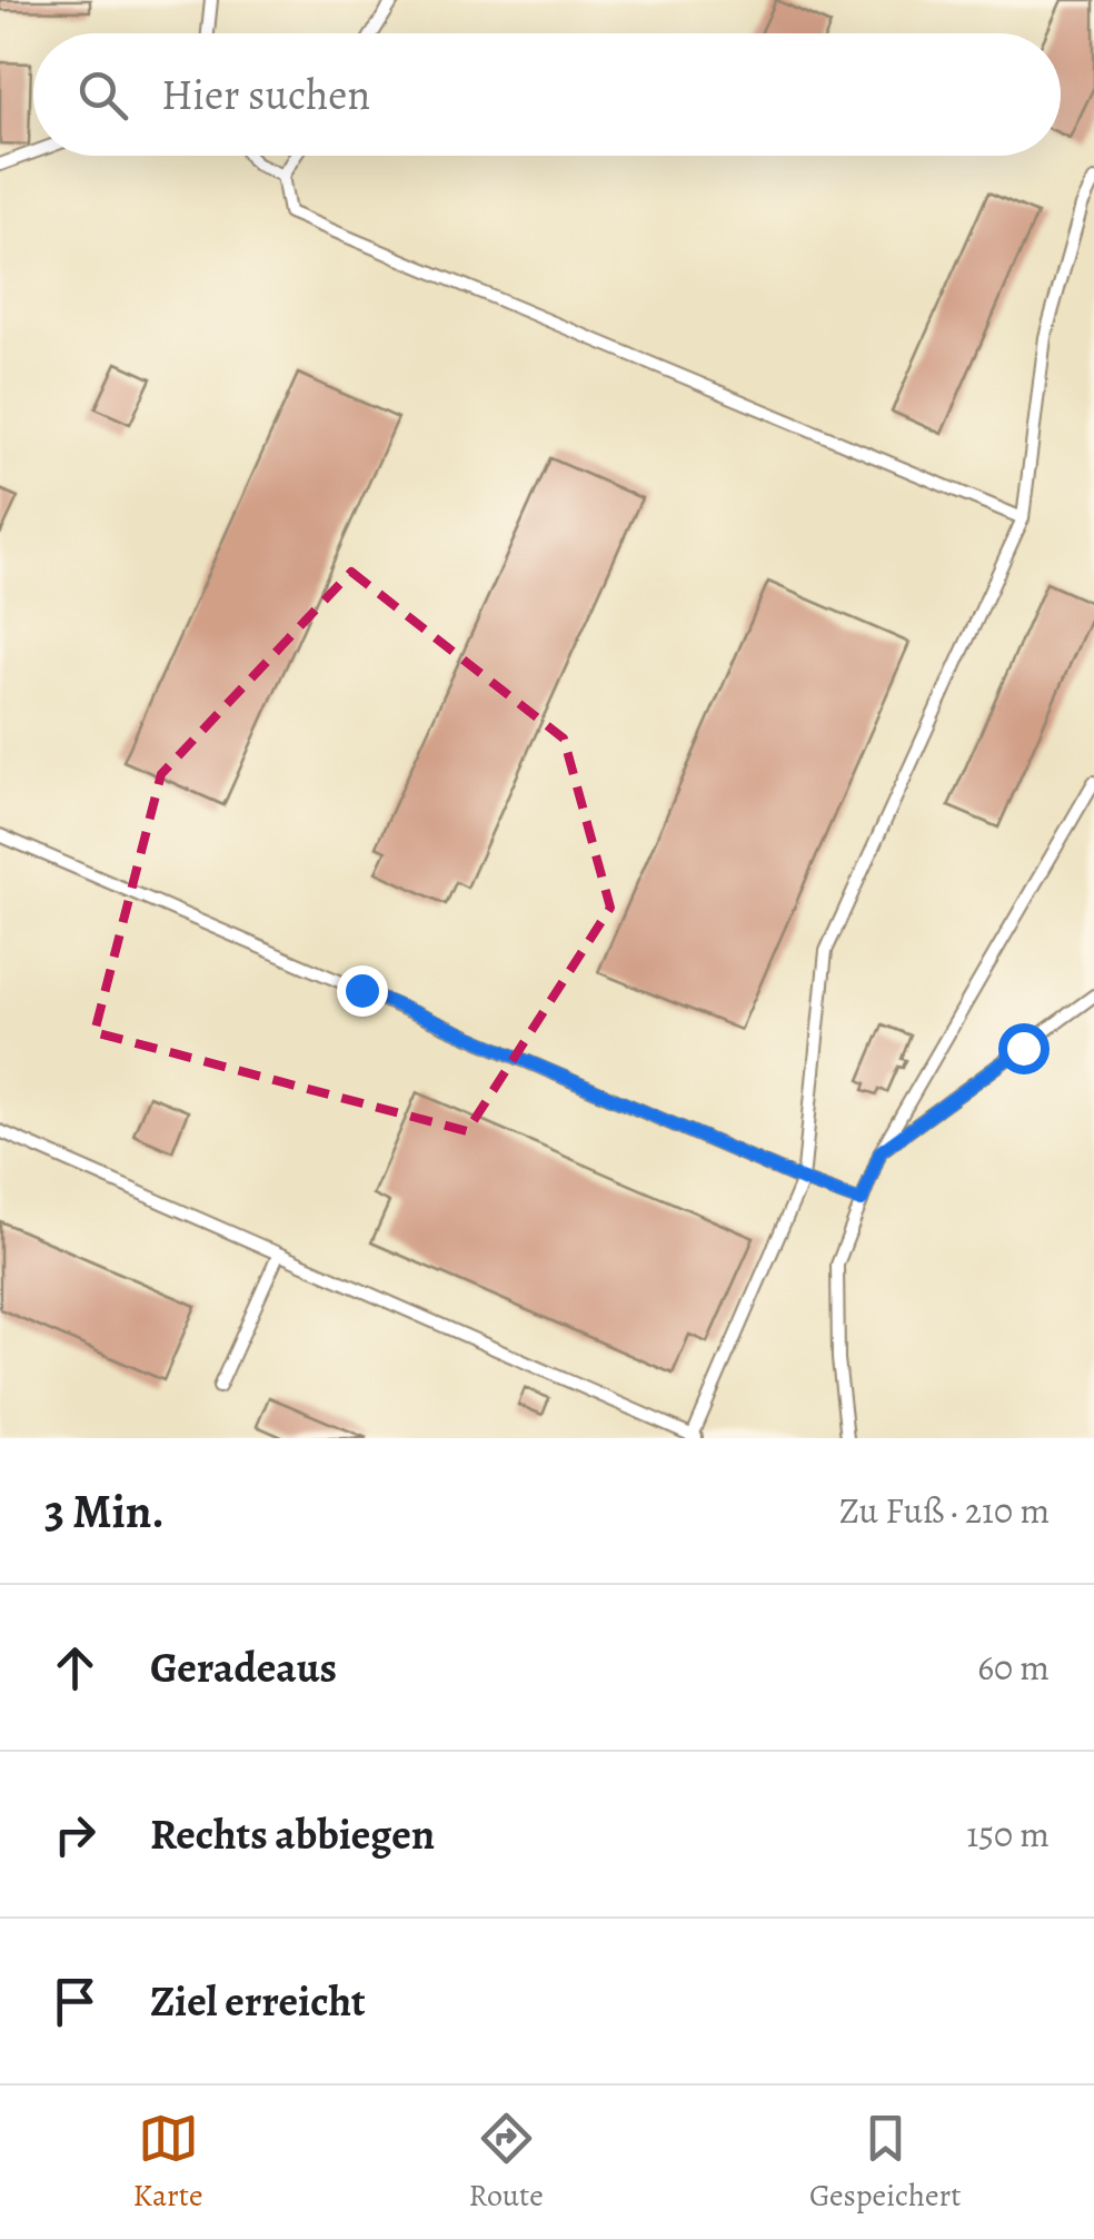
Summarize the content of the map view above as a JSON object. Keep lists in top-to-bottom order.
{
  "page": {
    "search": "Hier suchen",
    "heading": ["3 Min.", "Zu Fuß · 210 m"],
    "list": [
      ["Geradeaus", "60 m"],
      ["Rechts abbiegen", "150 m"],
      "Ziel erreicht"
    ],
    "nav": ["Karte", "Route", "Gespeichert"]
  }
}
